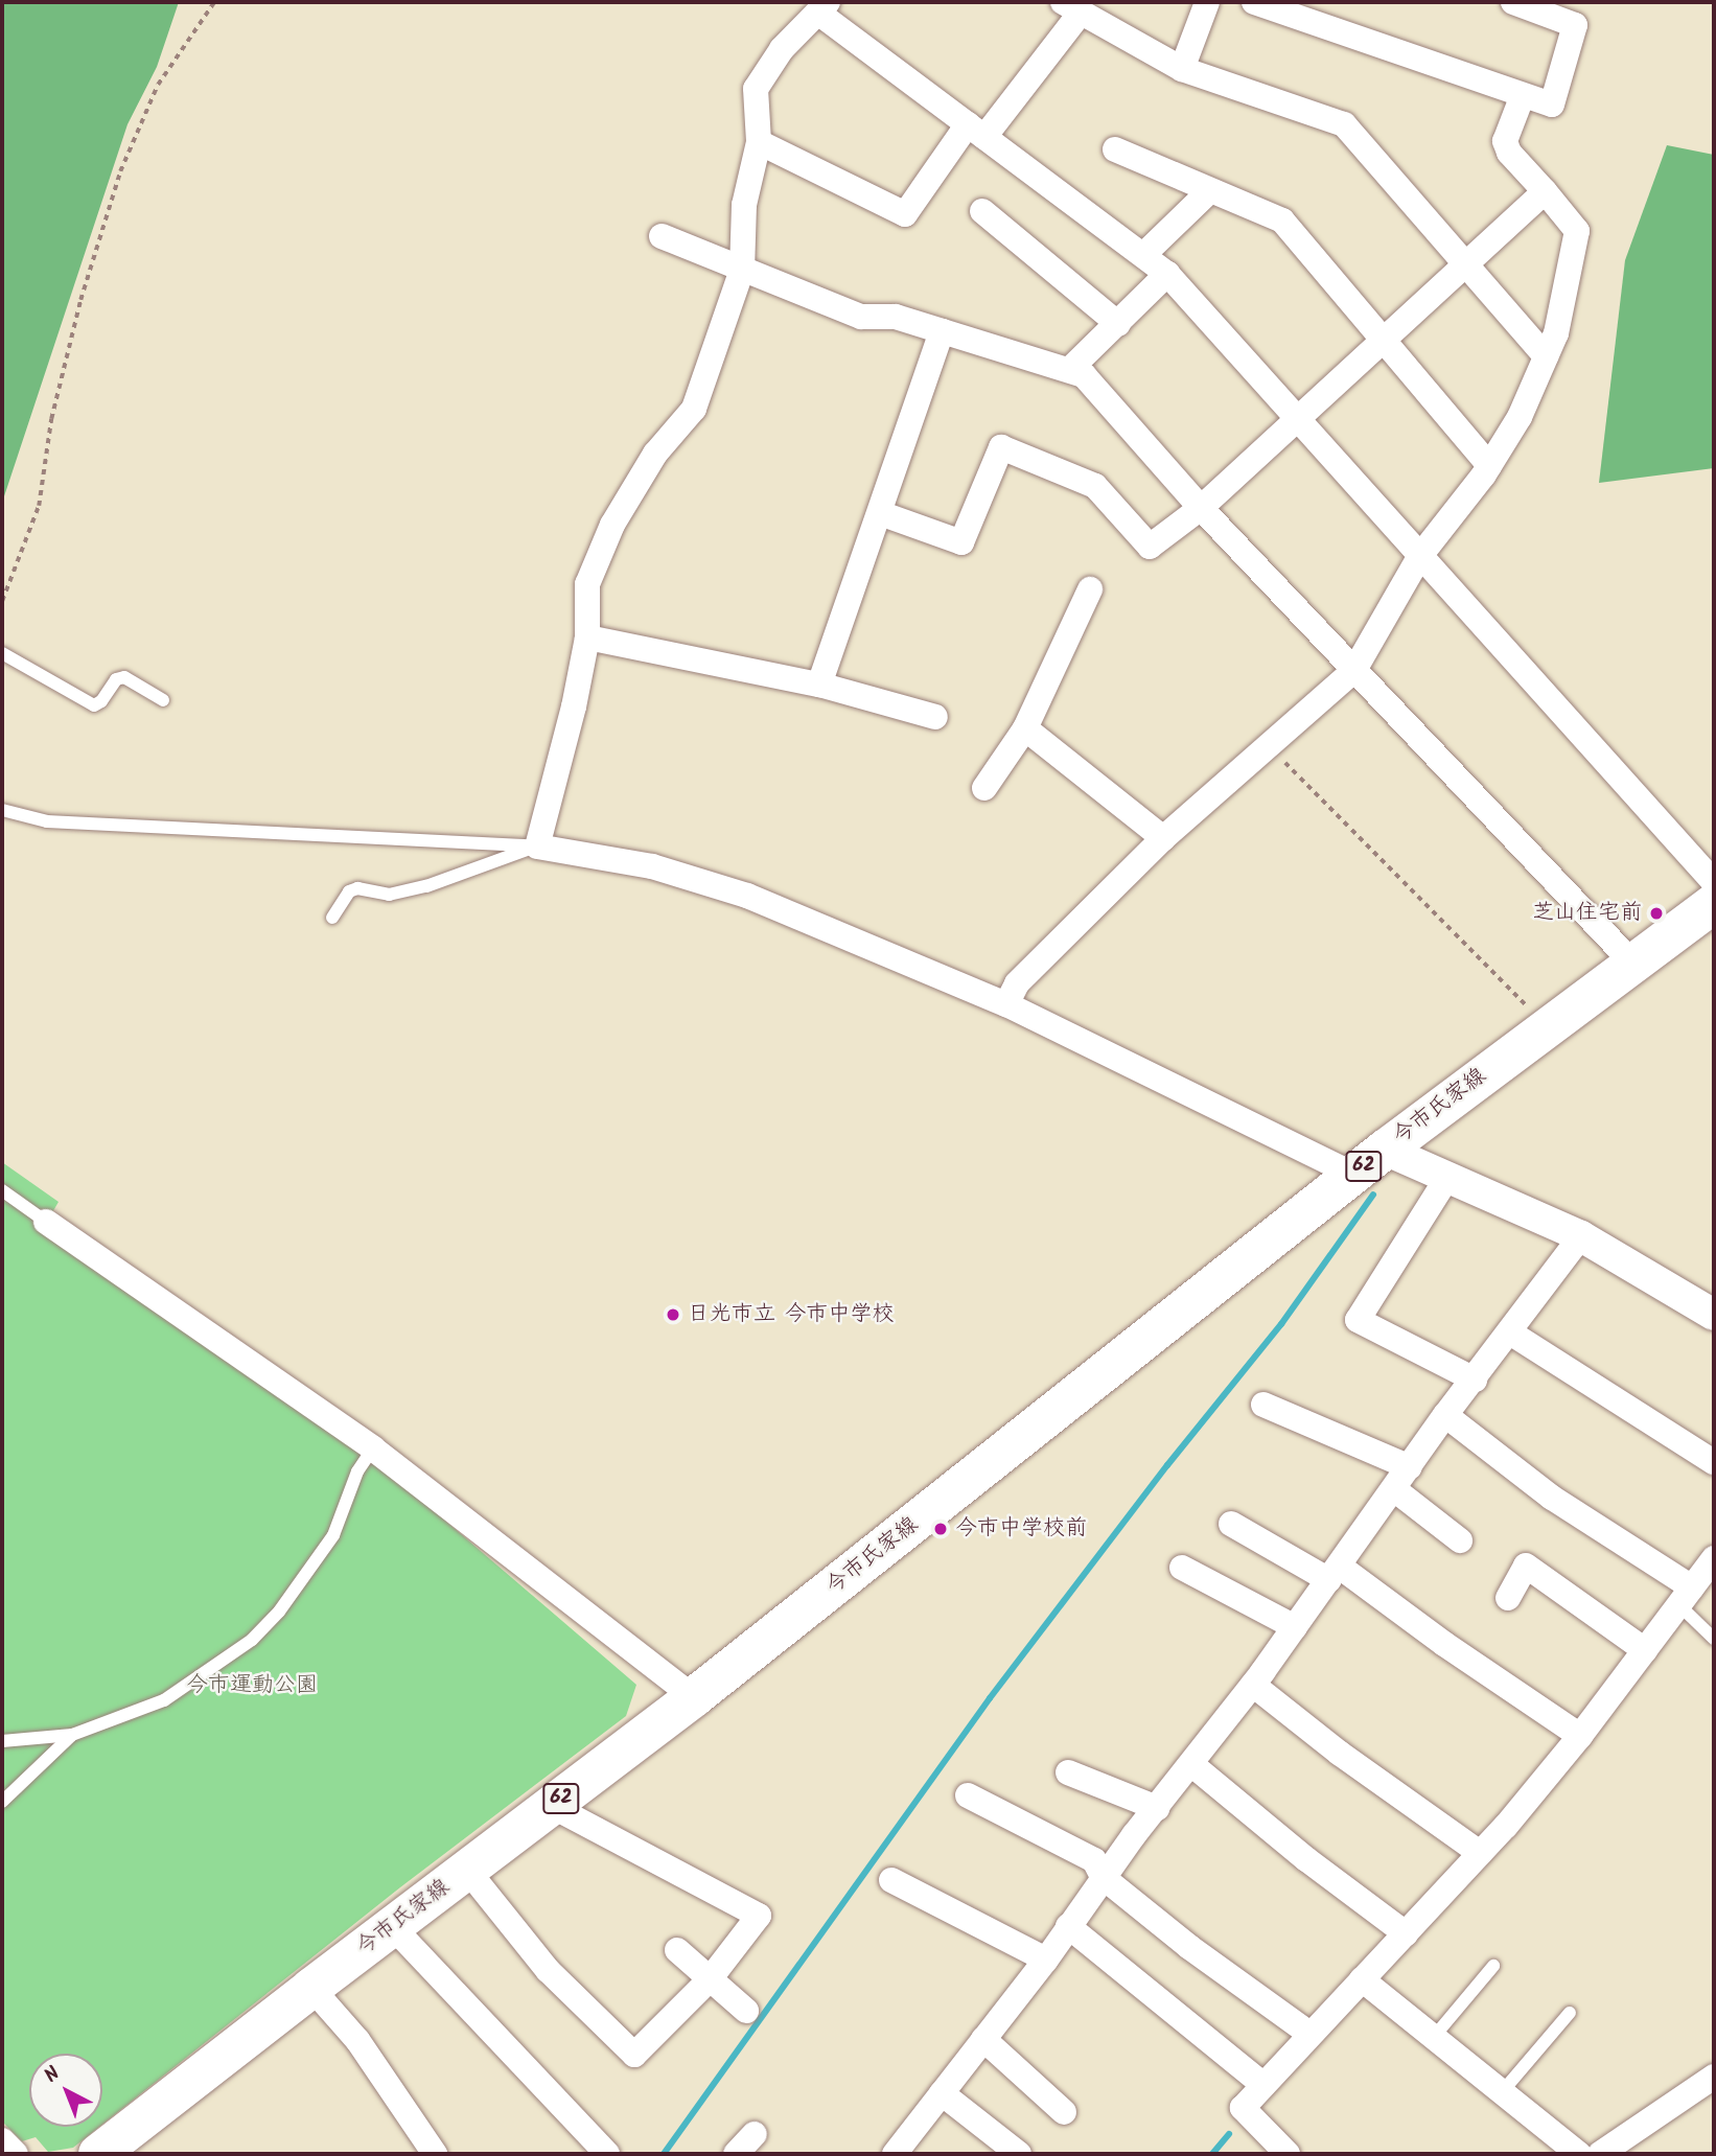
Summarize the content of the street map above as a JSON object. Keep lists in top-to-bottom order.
{
  "streets": {
    "main road": ["今市氏家線", "62"]
  },
  "parks": ["今市運動公園"],
  "places": ["芝山住宅前", "日光市立 今市中学校", "今市中学校前"],
  "north": "top left"
}
